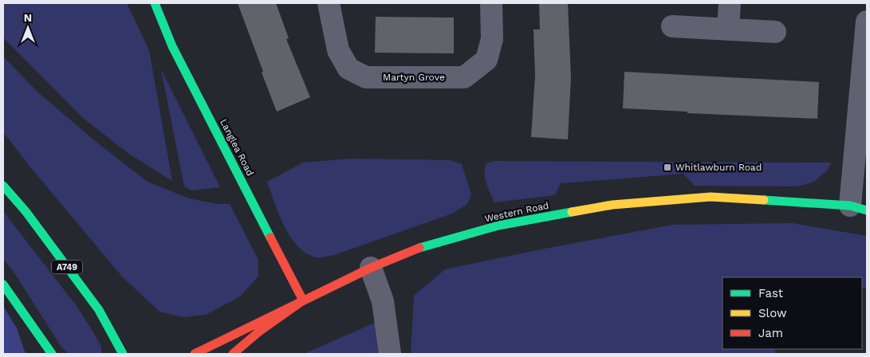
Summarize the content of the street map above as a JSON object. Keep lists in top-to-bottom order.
{
  "streets": {
    "street": [
      "Martyn Grove",
      "Langlea Road",
      "Western Road",
      "A749"
    ]
  },
  "crossings": [
    ["Langlea Road", "Western Road"]
  ],
  "places": {
    "transit": ["Whitlawburn Road"]
  },
  "legend": ["Fast", "Slow", "Jam"],
  "north": "top"
}
